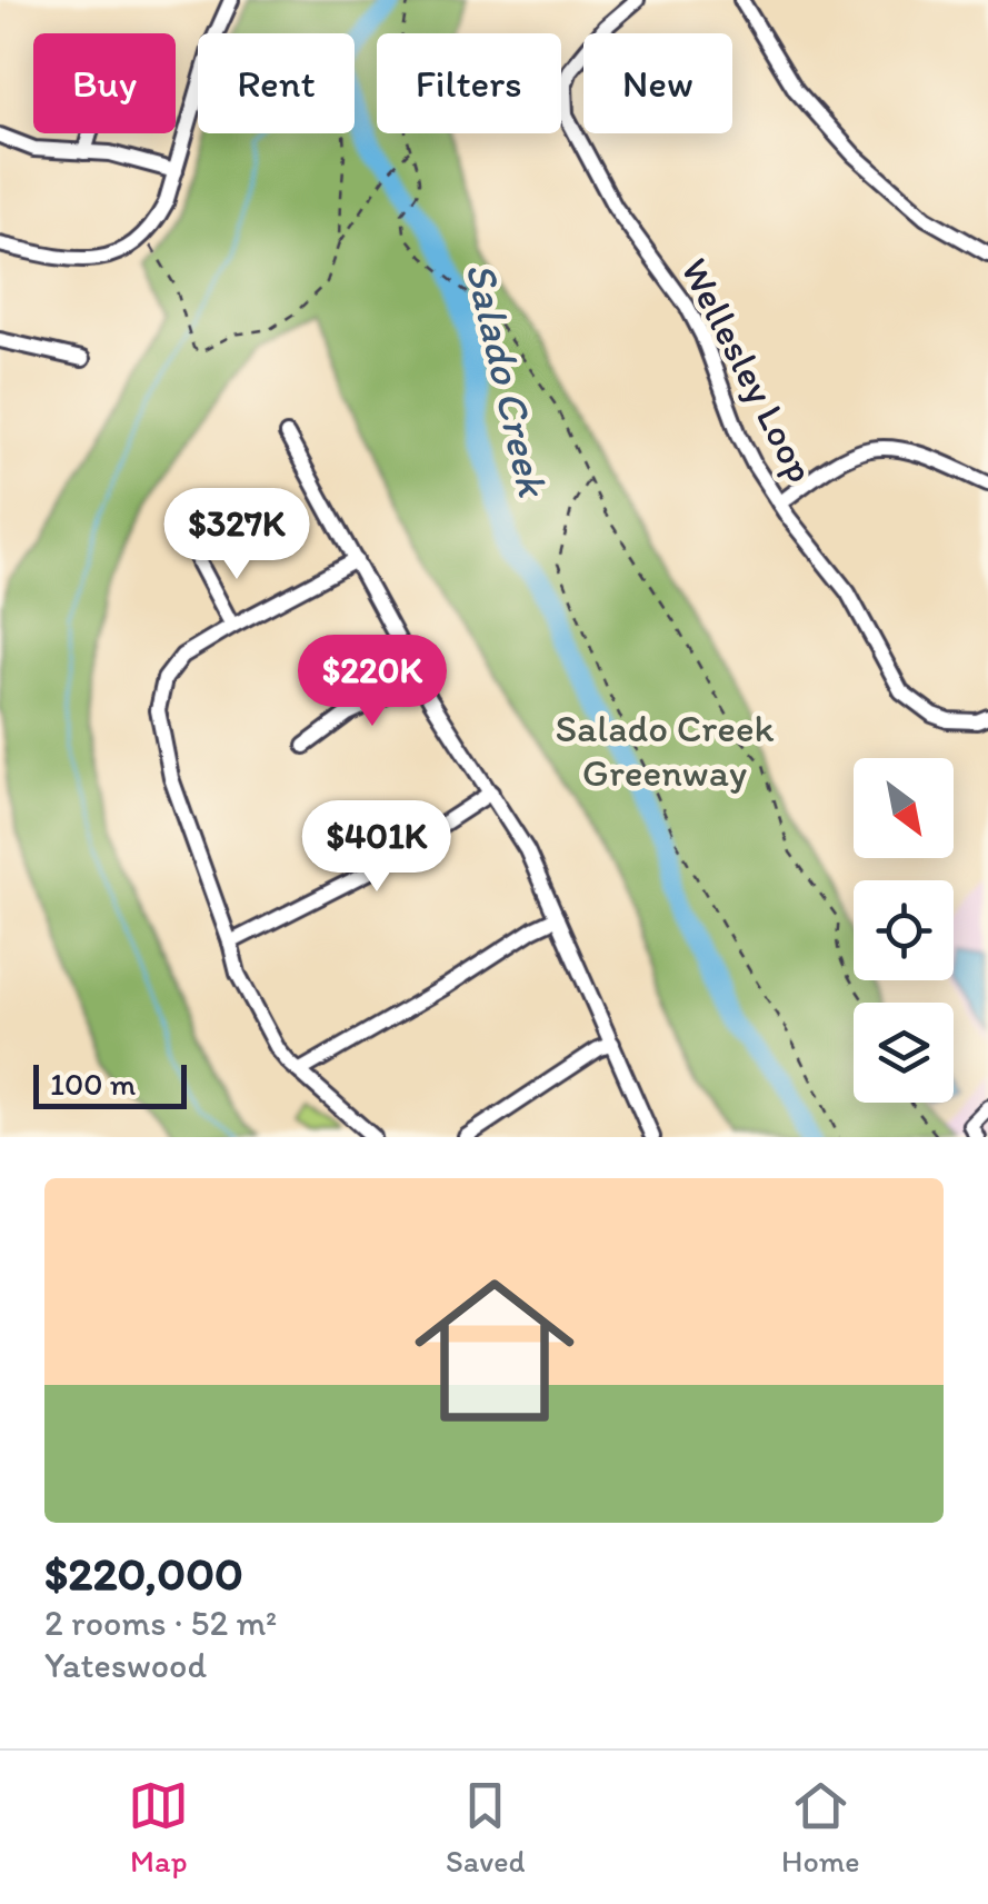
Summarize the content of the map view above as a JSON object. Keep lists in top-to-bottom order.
{
  "streets": {
    "street": ["Wellesley Loop"]
  },
  "water": ["Salado Creek"],
  "parks": ["Salado Creek Greenway"],
  "scale_bar": "100 m",
  "north": "bottom right",
  "page": {
    "chip": [
      "Buy",
      "Rent",
      "Filters",
      "New"
    ],
    "price": ["$327K", "$220K", "$401K"],
    "scale": "100 m",
    "list": [
      {
        "name": "$220,000",
        "note": "2 rooms · 52 m² · Yateswood"
      }
    ],
    "tabs": ["Map", "Saved", "Home"]
  }
}
